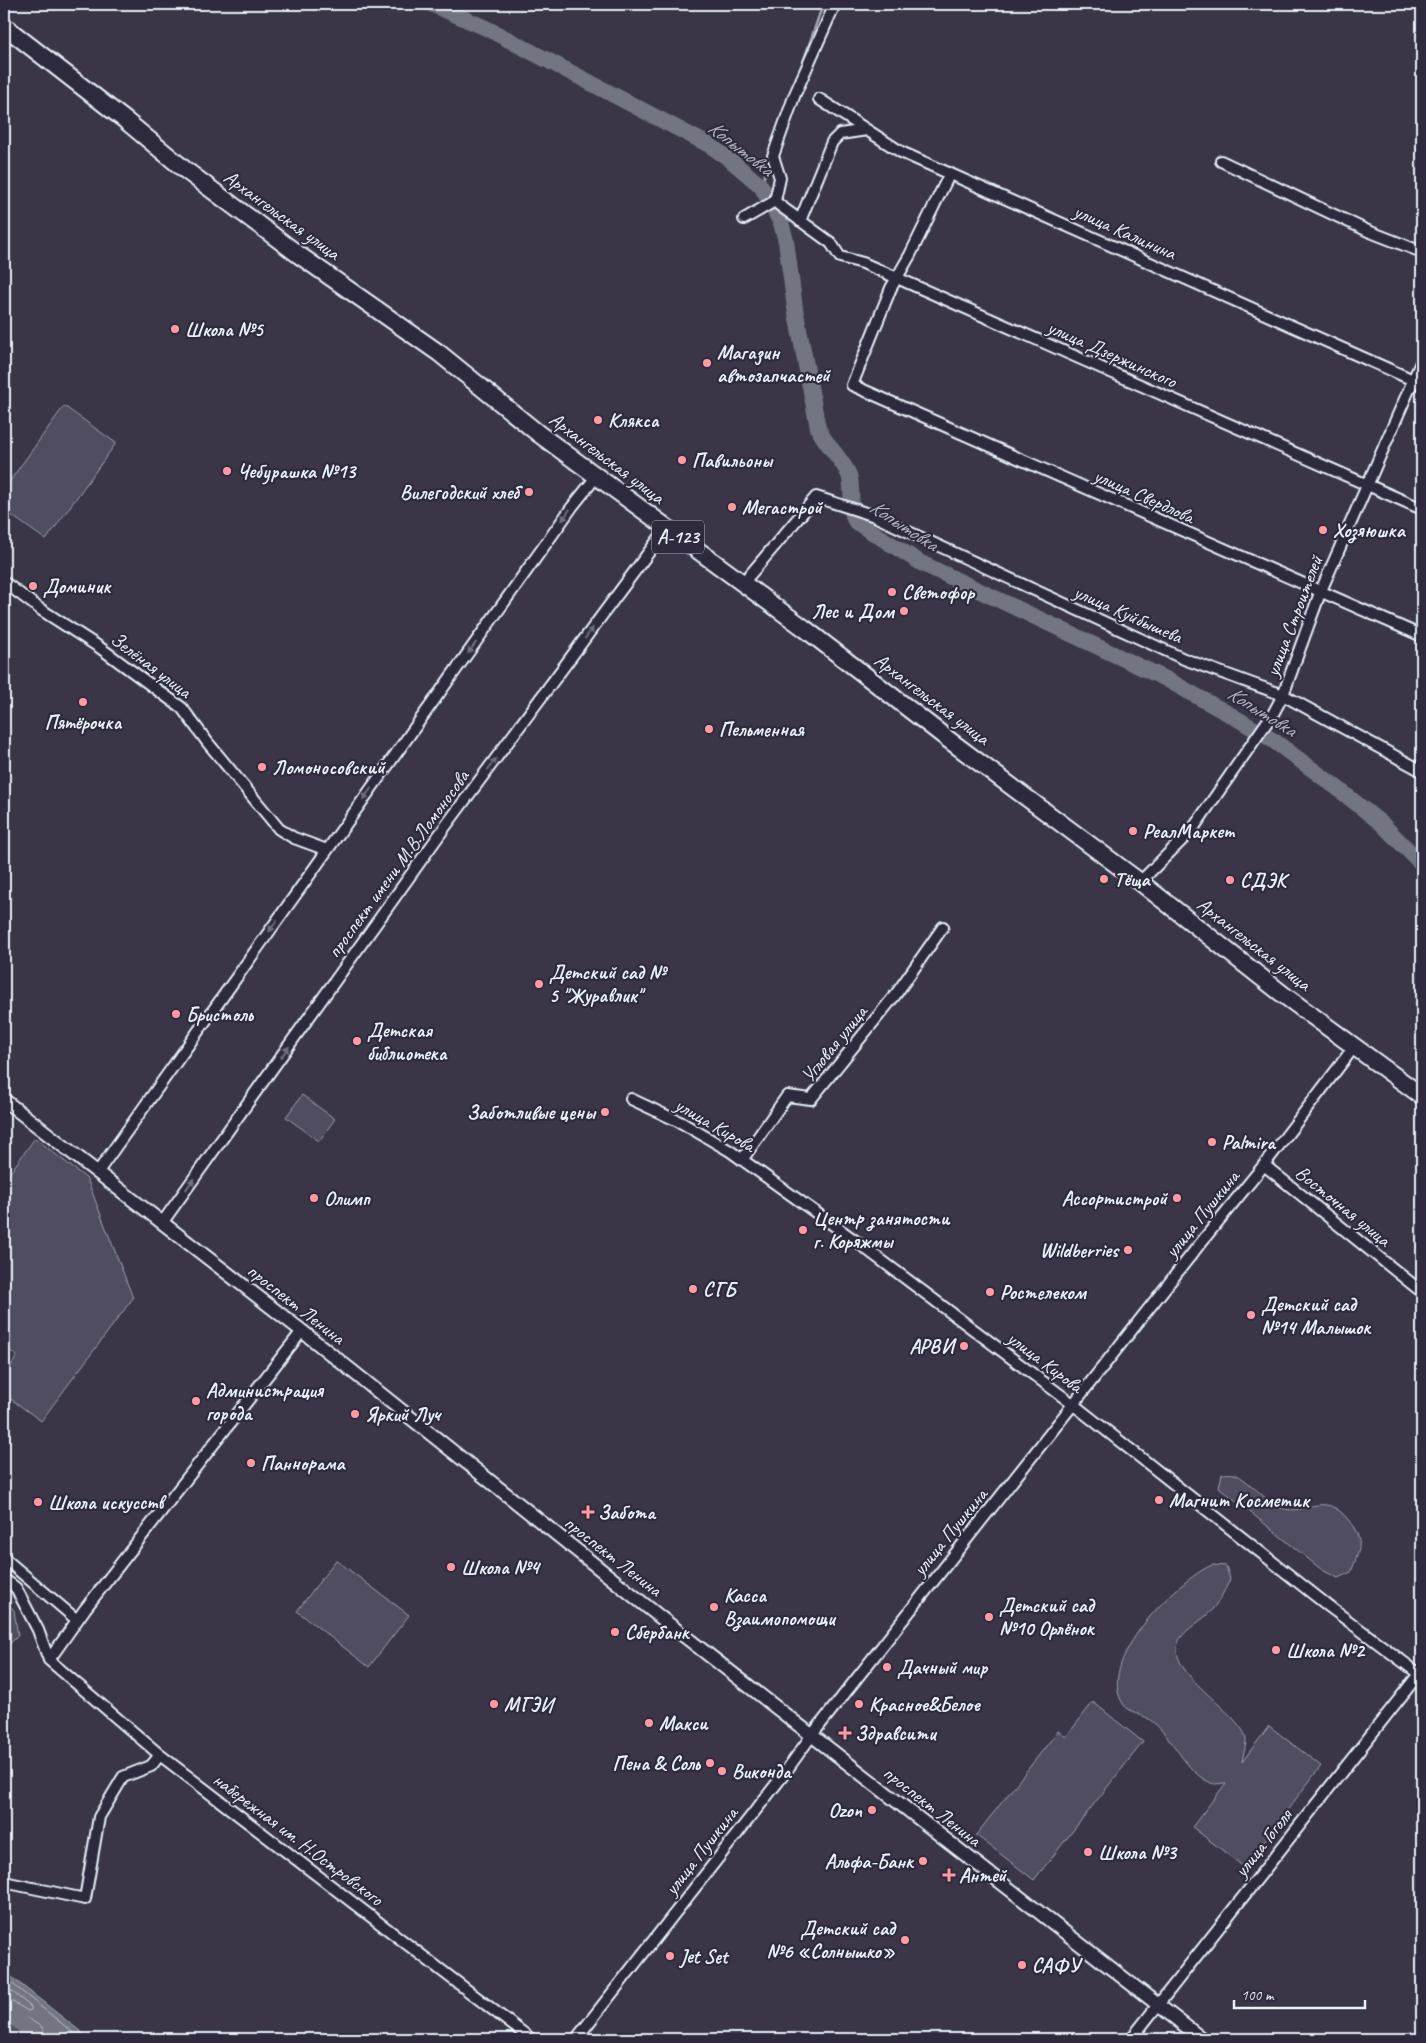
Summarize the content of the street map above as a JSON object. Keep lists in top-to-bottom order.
{
  "streets": {
    "main road": ["Архангельская улица", "А-123"],
    "street": [
      "улица Калинина",
      "улица Дзержинского",
      "улица Свердлова",
      "улица Куйбышева",
      "улица Строителей",
      "Зелёная улица",
      "проспект имени М.В.Ломоносова",
      "Угловая улица",
      "улица Кирова",
      "Восточная улица",
      "улица Пушкина",
      "проспект Ленина",
      "набережная им. Н.Островского",
      "улица Гоголя"
    ]
  },
  "crossings": [
    ["Архангельская улица", "А-123"],
    ["Архангельская улица", "улица Куйбышева"],
    ["Архангельская улица", "улица Строителей"],
    ["Архангельская улица", "проспект имени М.В.Ломоносова"],
    ["Архангельская улица", "улица Пушкина"],
    ["улица Калинина", "улица Строителей"],
    ["улица Дзержинского", "улица Свердлова"],
    ["улица Дзержинского", "улица Строителей"],
    ["улица Свердлова", "улица Строителей"],
    ["А-123", "улица Пушкина"],
    ["улица Куйбышева", "улица Строителей"],
    ["проспект имени М.В.Ломоносова", "проспект Ленина"],
    ["Угловая улица", "улица Кирова"],
    ["улица Кирова", "улица Пушкина"],
    ["улица Кирова", "улица Гоголя"],
    ["Восточная улица", "улица Пушкина"],
    ["улица Пушкина", "проспект Ленина"],
    ["проспект Ленина", "улица Гоголя"]
  ],
  "water": ["Копытовка"],
  "places": {
    "other": [
      "Школа №5",
      "Магазин автозапчастей",
      "Клякса",
      "Павильоны",
      "Чебурашка №13",
      "Вилегодский хлеб",
      "Мегастрой",
      "Хозяюшка",
      "Доминик",
      "Светофор",
      "Лес и Дом",
      "Пятёрочка",
      "Пельменная",
      "Ломоносовский",
      "РеалМаркет",
      "Тёща",
      "СДЭК",
      "Детский сад № 5 \"Журавлик\"",
      "Бристоль",
      "Детская библиотека",
      "Заботливые цены",
      "Palmira",
      "Олимп",
      "Ассортистрой",
      "Центр занятости г. Коряжмы",
      "Wildberries",
      "СГБ",
      "Ростелеком",
      "Детский сад №14 Малышок",
      "АРВИ",
      "Администрация города",
      "Яркий Луч",
      "Паннорама",
      "Магнит Косметик",
      "Школа искусcтв",
      "Школа №4",
      "Касса Взаимопомощи",
      "Детский сад №10 Орлёнок",
      "Сбербанк",
      "Школа №2",
      "Дачный мир",
      "МГЭИ",
      "Красное&Белое",
      "Макси",
      "Пена & Соль",
      "Виконда",
      "Ozon",
      "Школа №3",
      "Альфа-Банк",
      "Детский сад №6 «Солнышко»",
      "Jet Set",
      "САФУ"
    ],
    "health": ["Забота", "Здравсити", "Антей"]
  },
  "scale_bar": "100 m"
}
